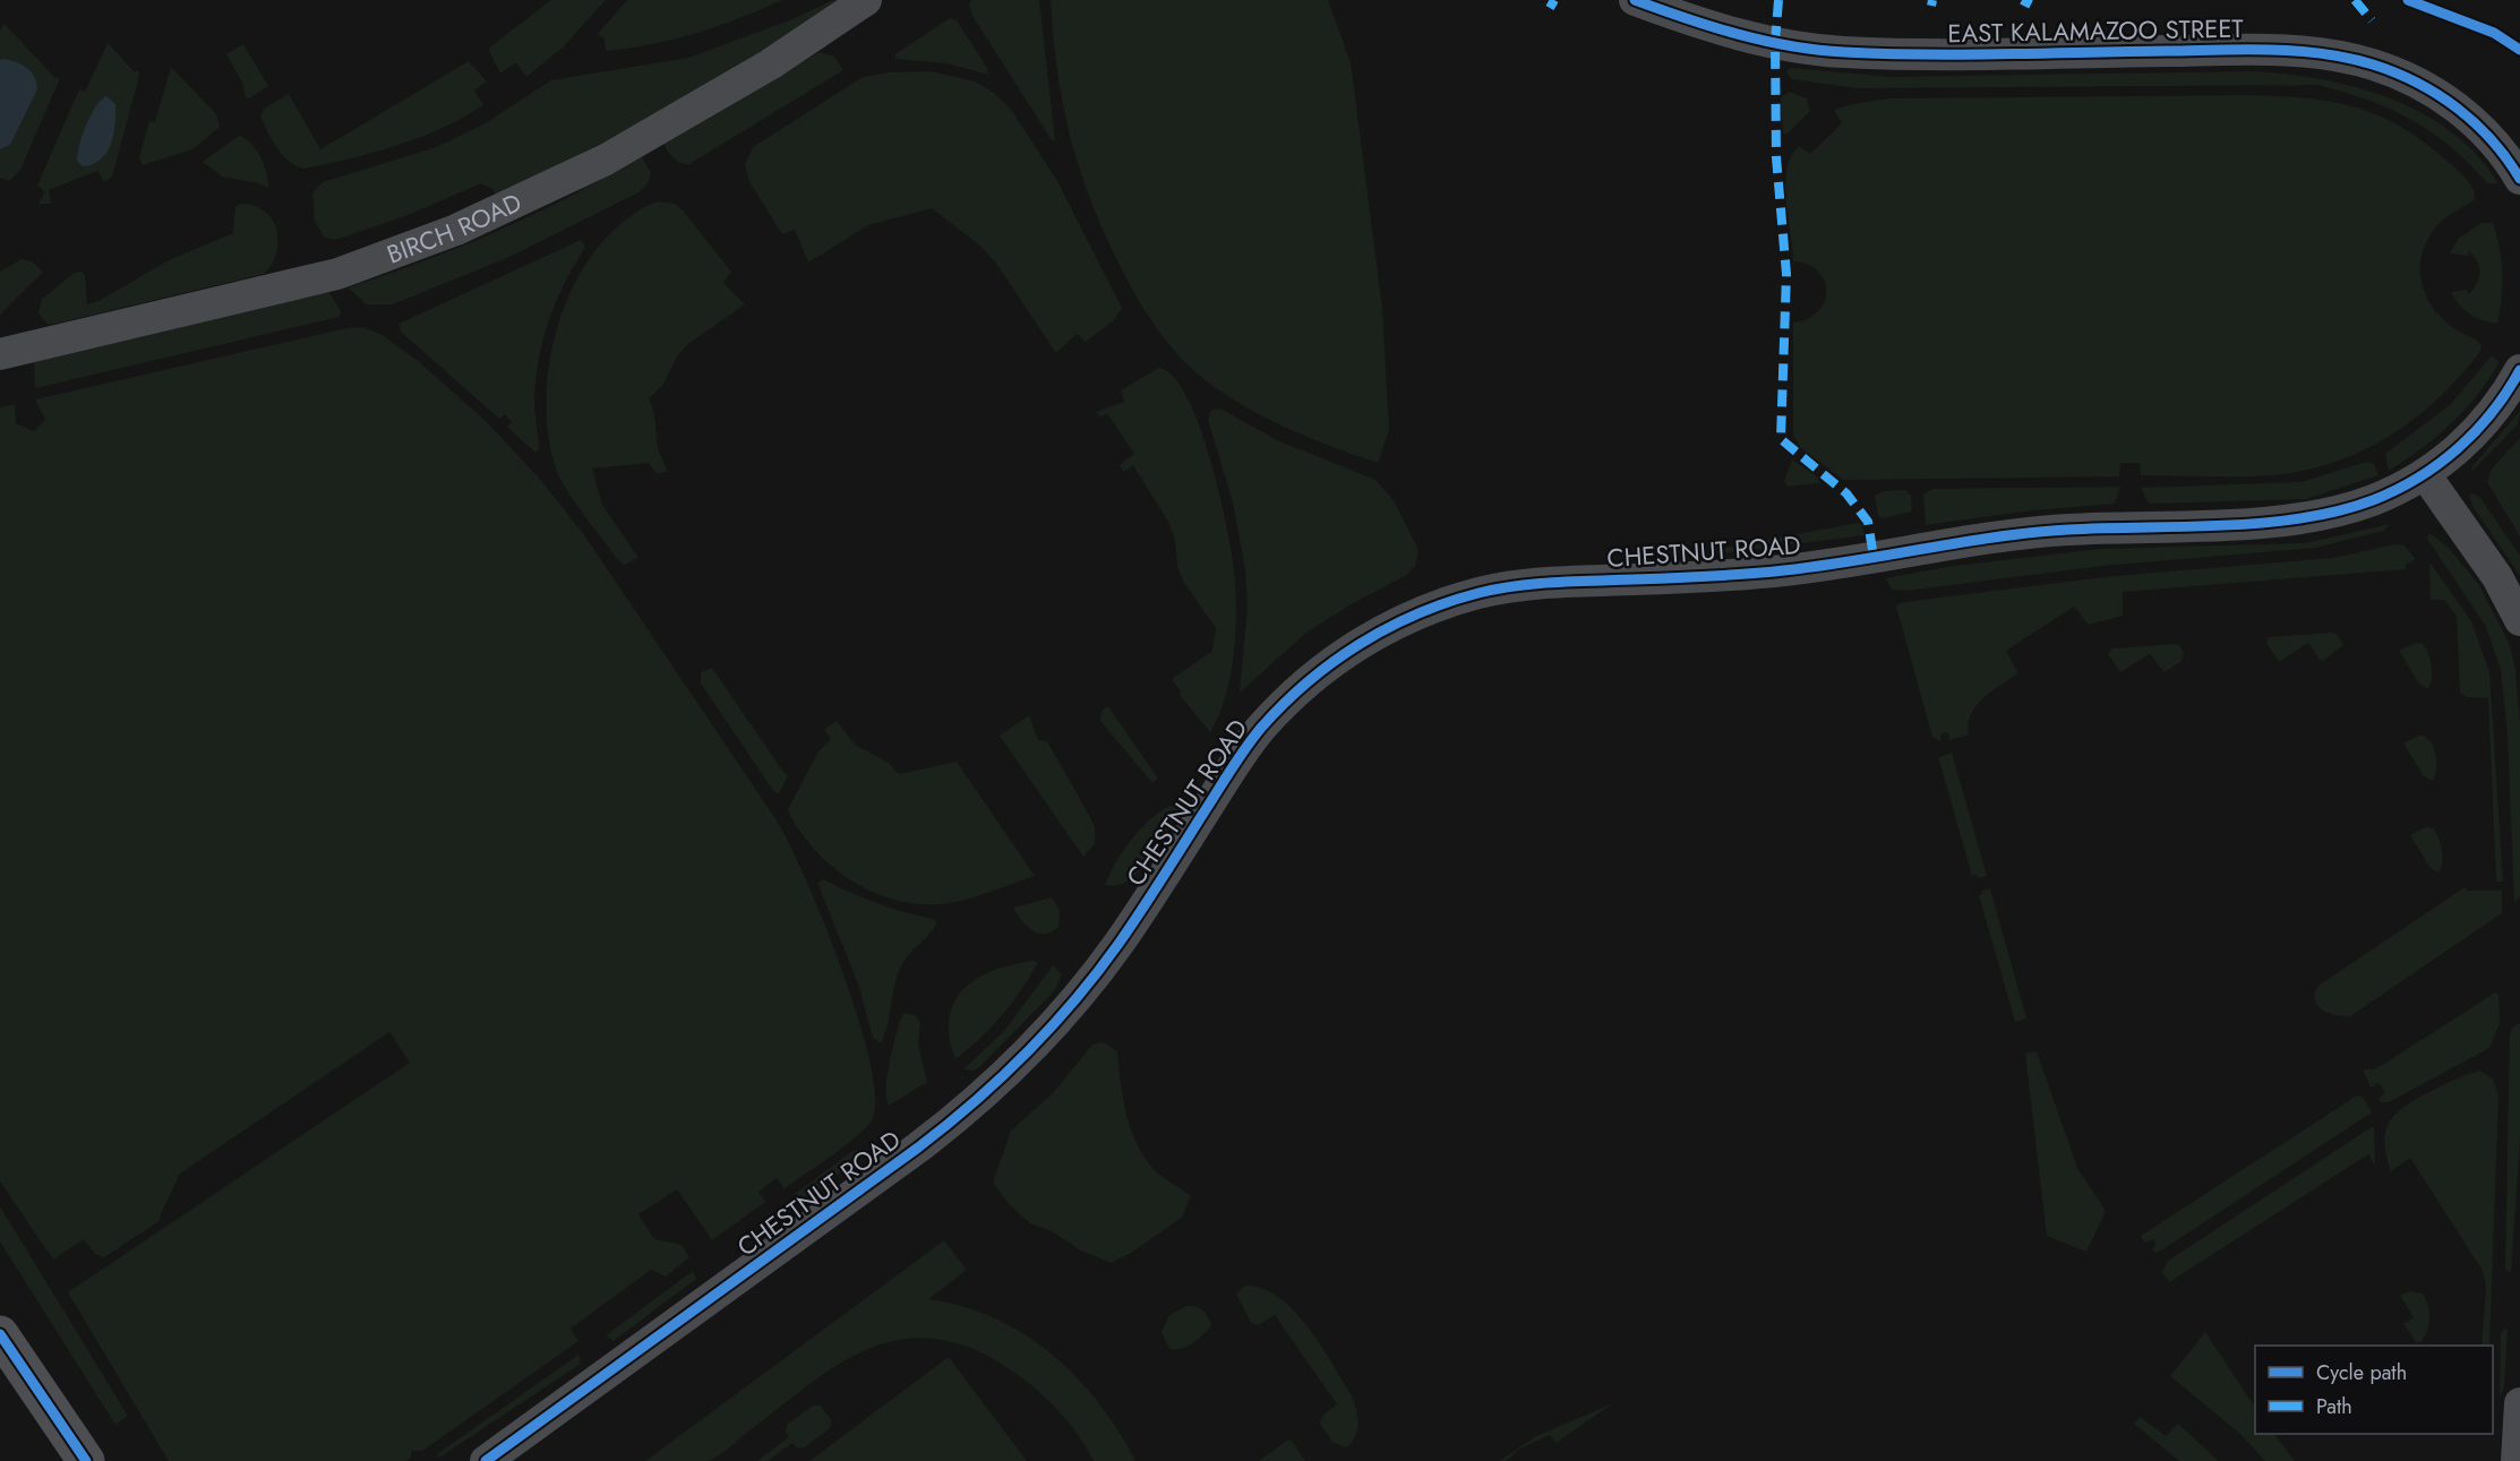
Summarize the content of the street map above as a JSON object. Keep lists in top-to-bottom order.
{
  "streets": {
    "street": ["EAST KALAMAZOO STREET", "BIRCH ROAD", "CHESTNUT ROAD"]
  },
  "legend": ["Cycle path", "Path"]
}
